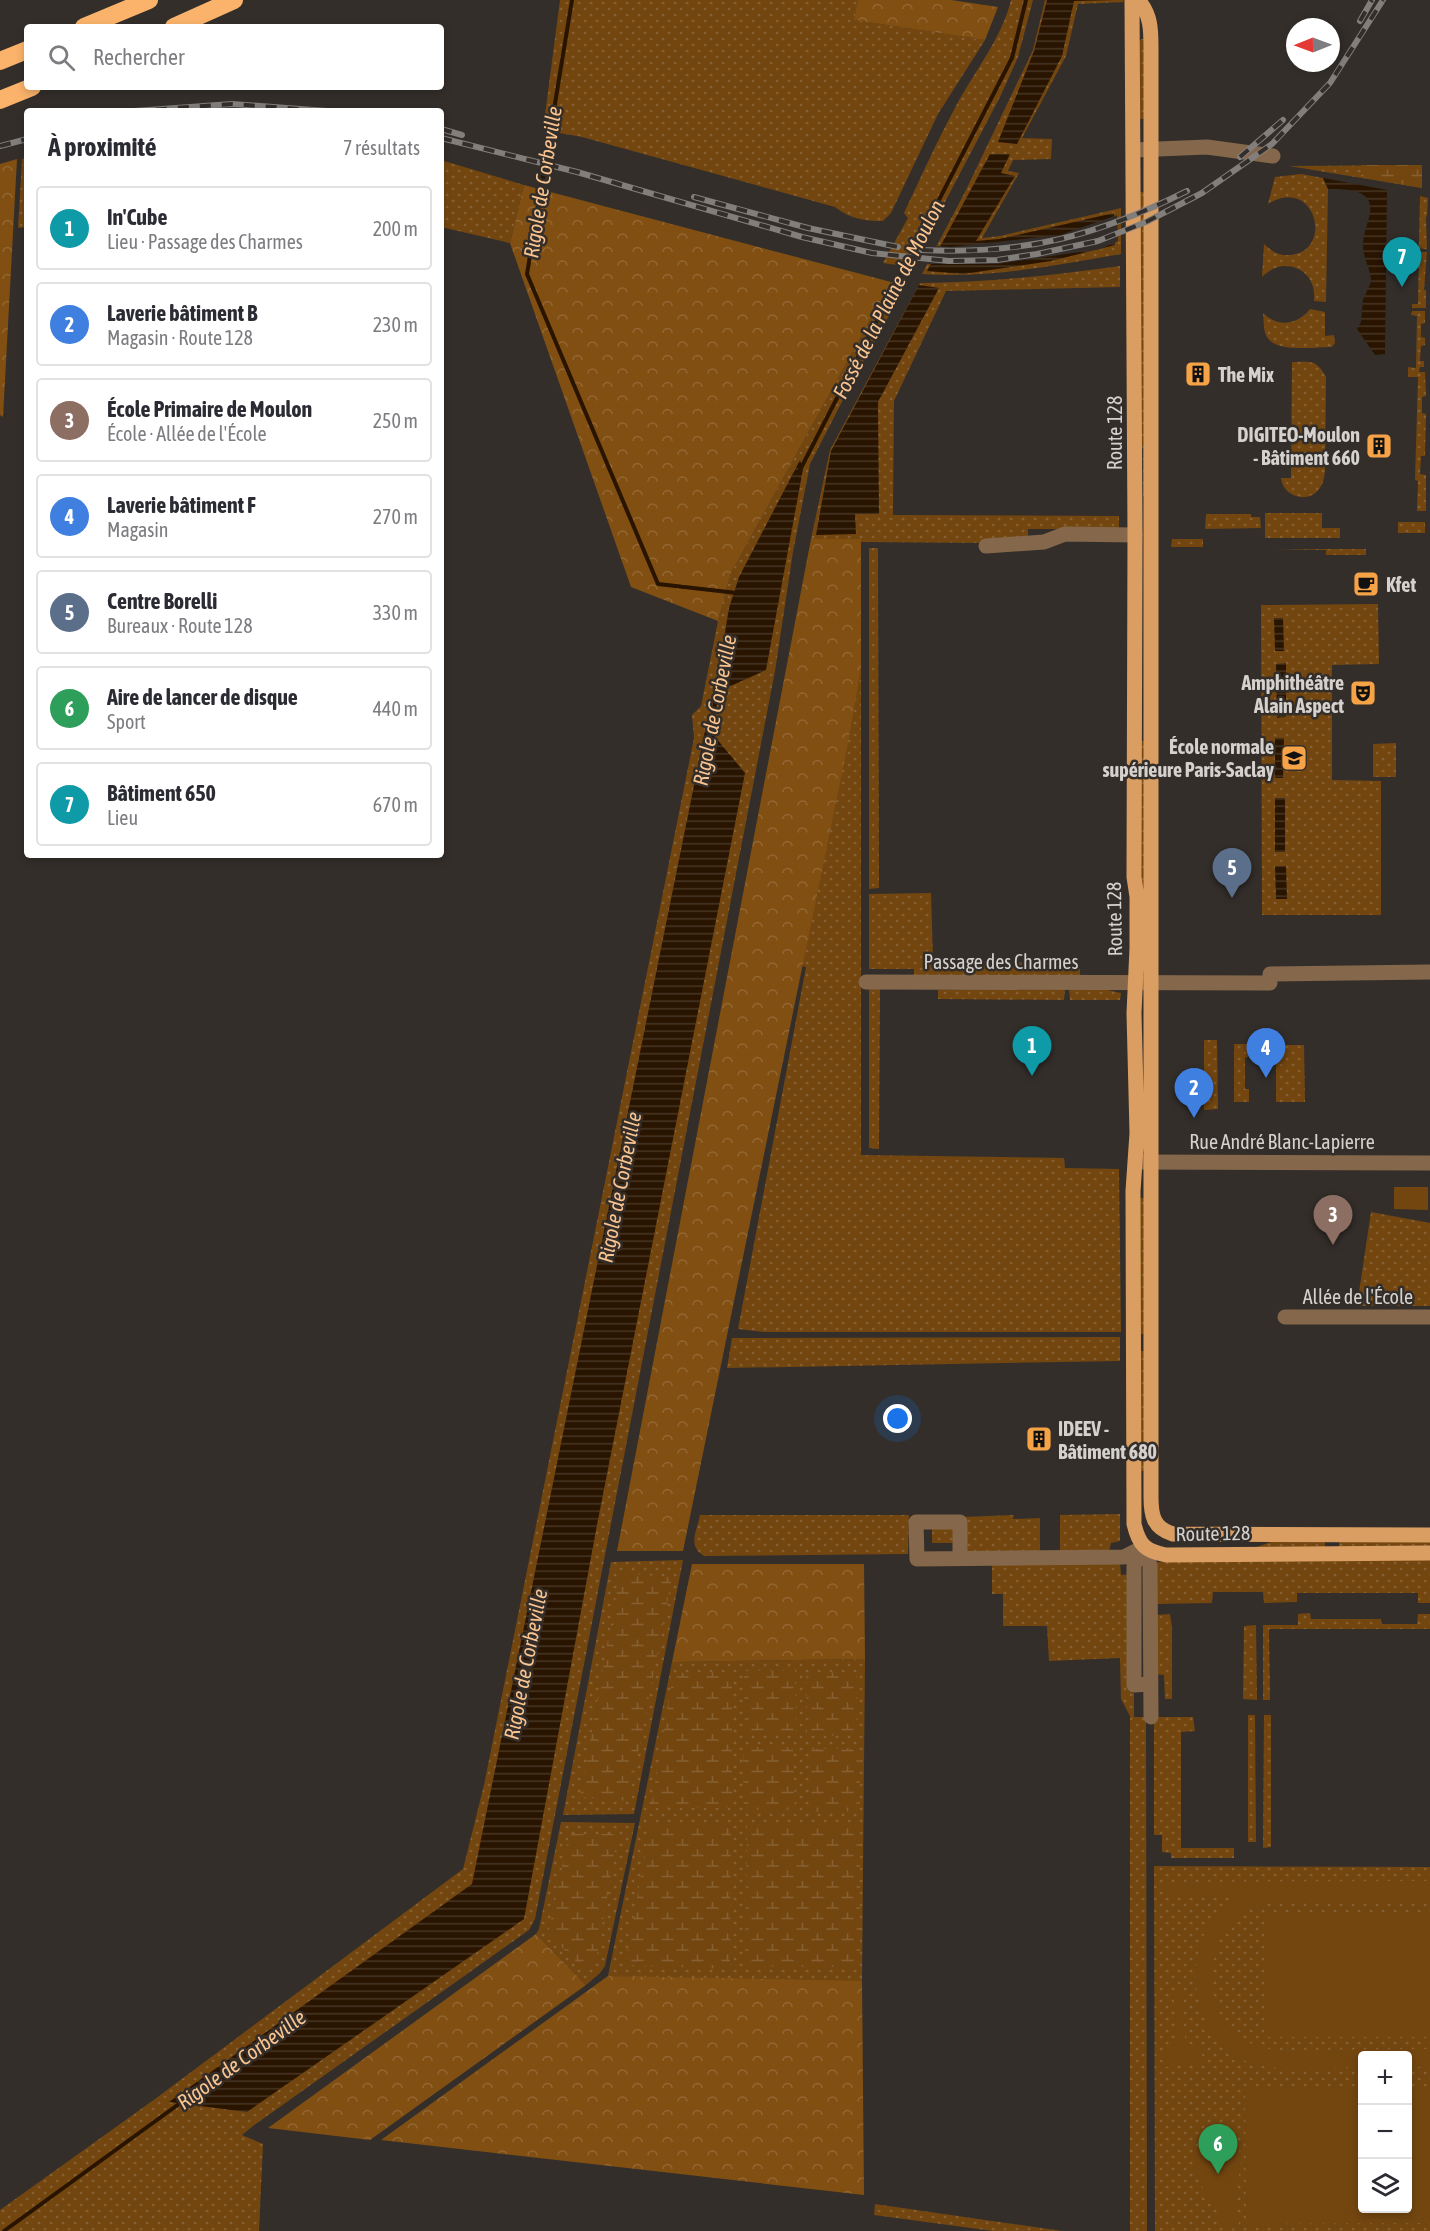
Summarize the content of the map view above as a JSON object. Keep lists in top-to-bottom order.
{
  "streets": {
    "main road": ["Route 128"],
    "street": ["Passage des Charmes", "Rue André Blanc-Lapierre", "Allée de l'École"]
  },
  "crossings": [
    ["Route 128", "Passage des Charmes"],
    ["Route 128", "Rue André Blanc-Lapierre"]
  ],
  "water": ["Rigole de Corbeville", "Fossé de la Plaine de Moulon"],
  "places": {
    "building": ["The Mix", "DIGITEO-Moulon - Bâtiment 660", "IDEEV - Bâtiment 680"],
    "cafe": ["Kfet"],
    "theatre": ["Amphithéâtre Alain Aspect"],
    "school or university": ["École normale supérieure Paris-Saclay"]
  },
  "north": "left",
  "page": {
    "search": "Rechercher",
    "heading": ["À proximité", "7 résultats"],
    "list": [
      {
        "mark": "1",
        "name": "In'Cube",
        "note": "Lieu · Passage des Charmes",
        "value": "200 m"
      },
      {
        "mark": "2",
        "name": "Laverie bâtiment B",
        "note": "Magasin · Route 128",
        "value": "230 m"
      },
      {
        "mark": "3",
        "name": "École Primaire de Moulon",
        "note": "École · Allée de l'École",
        "value": "250 m"
      },
      {
        "mark": "4",
        "name": "Laverie bâtiment F",
        "note": "Magasin",
        "value": "270 m"
      },
      {
        "mark": "5",
        "name": "Centre Borelli",
        "note": "Bureaux · Route 128",
        "value": "330 m"
      },
      {
        "mark": "6",
        "name": "Aire de lancer de disque",
        "note": "Sport",
        "value": "440 m"
      },
      {
        "mark": "7",
        "name": "Bâtiment 650",
        "note": "Lieu",
        "value": "670 m"
      }
    ],
    "pins": [
      "7",
      "5",
      "1",
      "4",
      "2",
      "3",
      "6"
    ],
    "map_buttons": ["+", "−"]
  }
}
